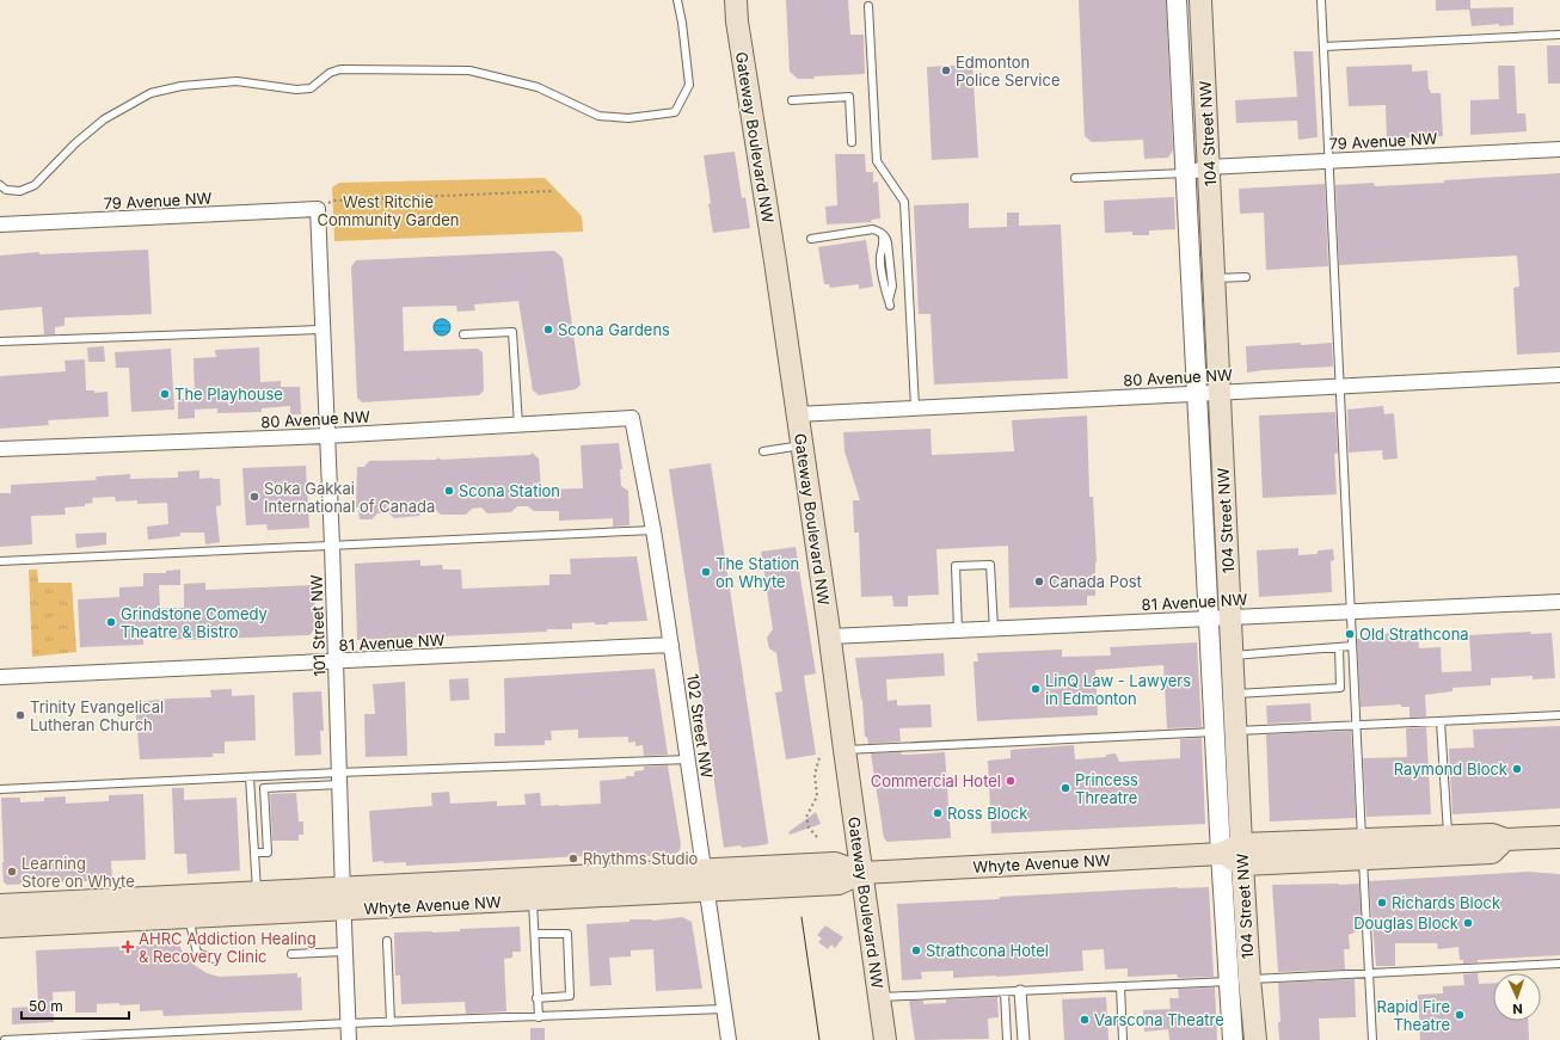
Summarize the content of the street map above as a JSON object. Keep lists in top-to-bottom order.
{
  "streets": {
    "main road": ["104 Street NW", "Gateway Boulevard NW", "Whyte Avenue NW"],
    "street": [
      "79 Avenue NW",
      "80 Avenue NW",
      "81 Avenue NW",
      "101 Street NW",
      "102 Street NW"
    ]
  },
  "crossings": [
    ["104 Street NW", "79 Avenue NW"],
    ["104 Street NW", "80 Avenue NW"],
    ["104 Street NW", "81 Avenue NW"],
    ["104 Street NW", "Whyte Avenue NW"],
    ["Gateway Boulevard NW", "80 Avenue NW"],
    ["Gateway Boulevard NW", "81 Avenue NW"],
    ["Gateway Boulevard NW", "Whyte Avenue NW"],
    ["79 Avenue NW", "101 Street NW"],
    ["80 Avenue NW", "101 Street NW"],
    ["80 Avenue NW", "102 Street NW"],
    ["81 Avenue NW", "101 Street NW"],
    ["81 Avenue NW", "102 Street NW"],
    ["101 Street NW", "Whyte Avenue NW"],
    ["102 Street NW", "Whyte Avenue NW"]
  ],
  "parks": ["West Ritchie Community Garden"],
  "places": {
    "other": [
      "Edmonton Police Service",
      "Scona Gardens",
      "The Playhouse",
      "Scona Station",
      "Soka Gakkai International of Canada",
      "The Station on Whyte",
      "Canada Post",
      "Grindstone Comedy Theatre & Bistro",
      "Old Strathcona",
      "LinQ Law - Lawyers in Edmonton",
      "Trinity Evangelical Lutheran Church",
      "Raymond Block",
      "Commercial Hotel",
      "Princess Threatre",
      "Ross Block",
      "Rhythms Studio",
      "Learning Store on Whyte",
      "Richards Block",
      "Douglas Block",
      "Strathcona Hotel",
      "Rapid Fire Theatre",
      "Varscona Theatre"
    ],
    "health": ["AHRC Addiction Healing & Recovery Clinic"]
  },
  "scale_bar": "50 m",
  "north": "bottom"
}
